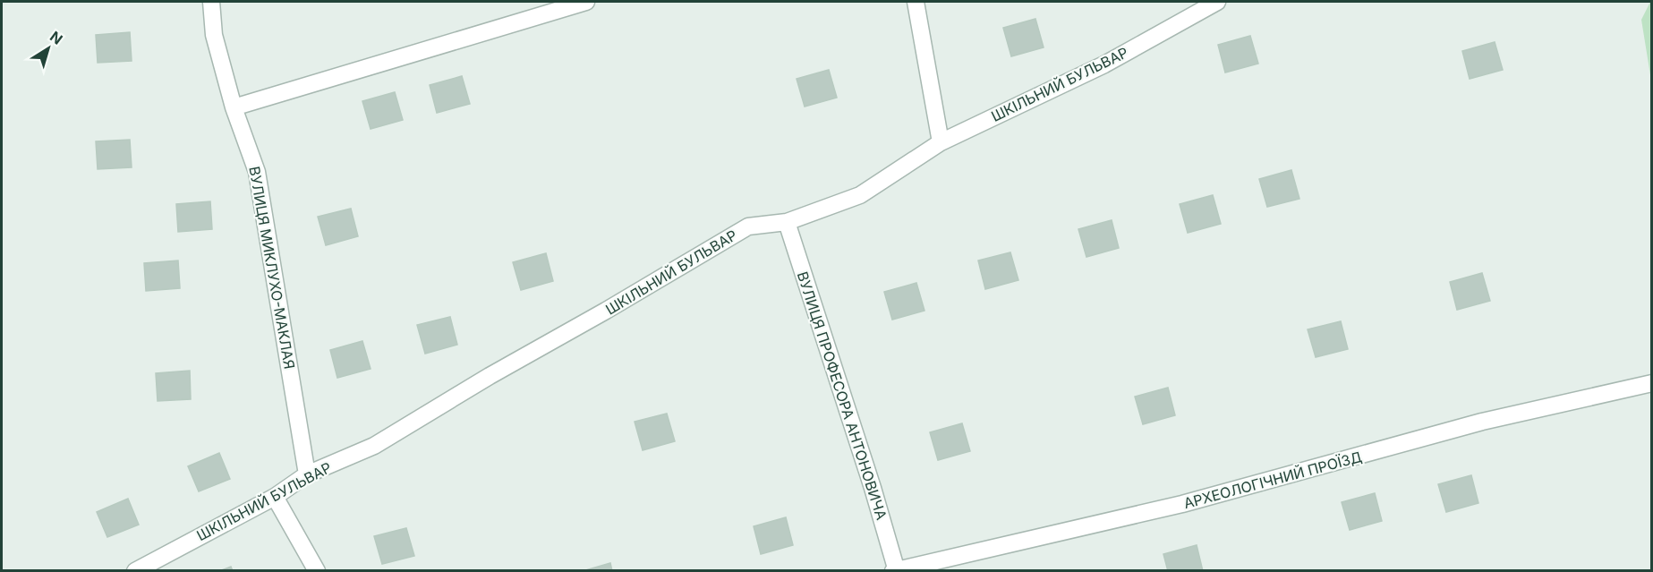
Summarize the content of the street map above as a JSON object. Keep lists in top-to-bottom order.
{
  "streets": {
    "street": [
      "ШКІЛЬНИЙ БУЛЬВАР",
      "ВУЛИЦЯ МИКЛУХО-МАКЛАЯ",
      "ВУЛИЦЯ ПРОФЕСОРА АНТОНОВИЧА",
      "АРХЕОЛОГІЧНИЙ ПРОЇЗД"
    ]
  },
  "crossings": [
    ["ШКІЛЬНИЙ БУЛЬВАР", "ВУЛИЦЯ МИКЛУХО-МАКЛАЯ"],
    ["ШКІЛЬНИЙ БУЛЬВАР", "ВУЛИЦЯ ПРОФЕСОРА АНТОНОВИЧА"],
    ["ВУЛИЦЯ ПРОФЕСОРА АНТОНОВИЧА", "АРХЕОЛОГІЧНИЙ ПРОЇЗД"]
  ],
  "north": "top right"
}
